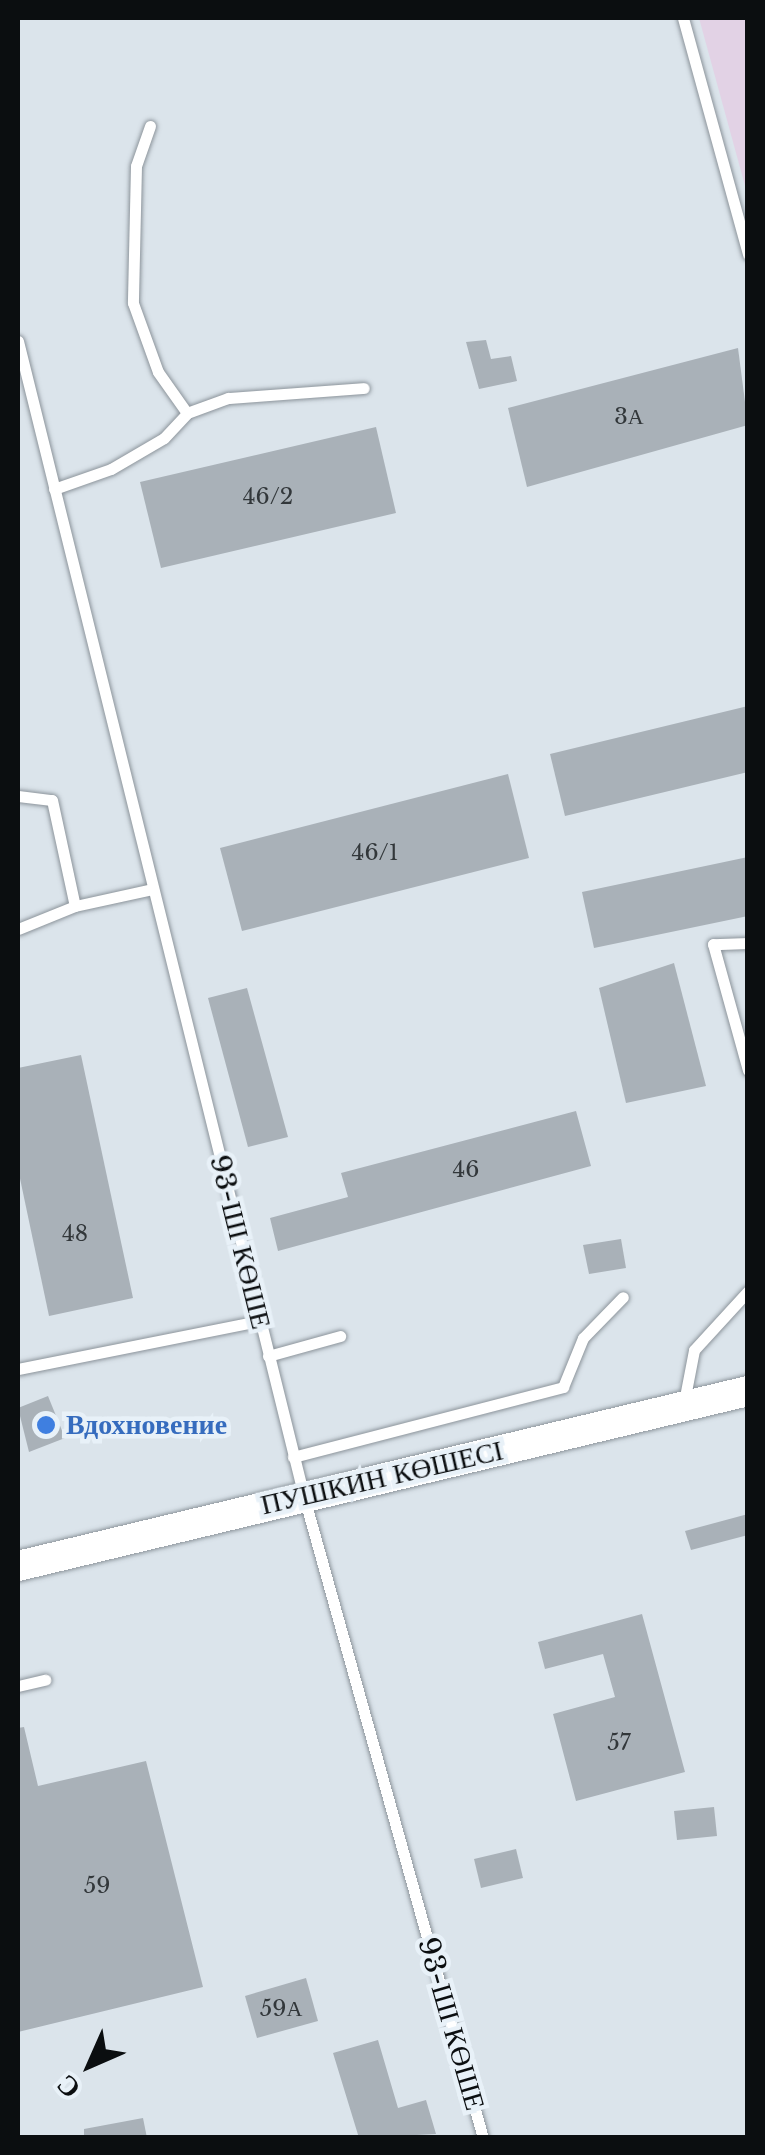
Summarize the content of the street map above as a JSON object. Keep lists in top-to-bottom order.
{
  "streets": {
    "main road": ["ПУШКИН КӨШЕСІ"],
    "lane": ["93-ШІ КӨШЕ"]
  },
  "crossings": [
    ["93-ШІ КӨШЕ", "ПУШКИН КӨШЕСІ"]
  ],
  "places": ["Вдохновение"],
  "house_numbers": [
    "3А",
    "46/2",
    "46/1",
    "46",
    "48",
    "57",
    "59",
    "59А"
  ],
  "north": "bottom left"
}
